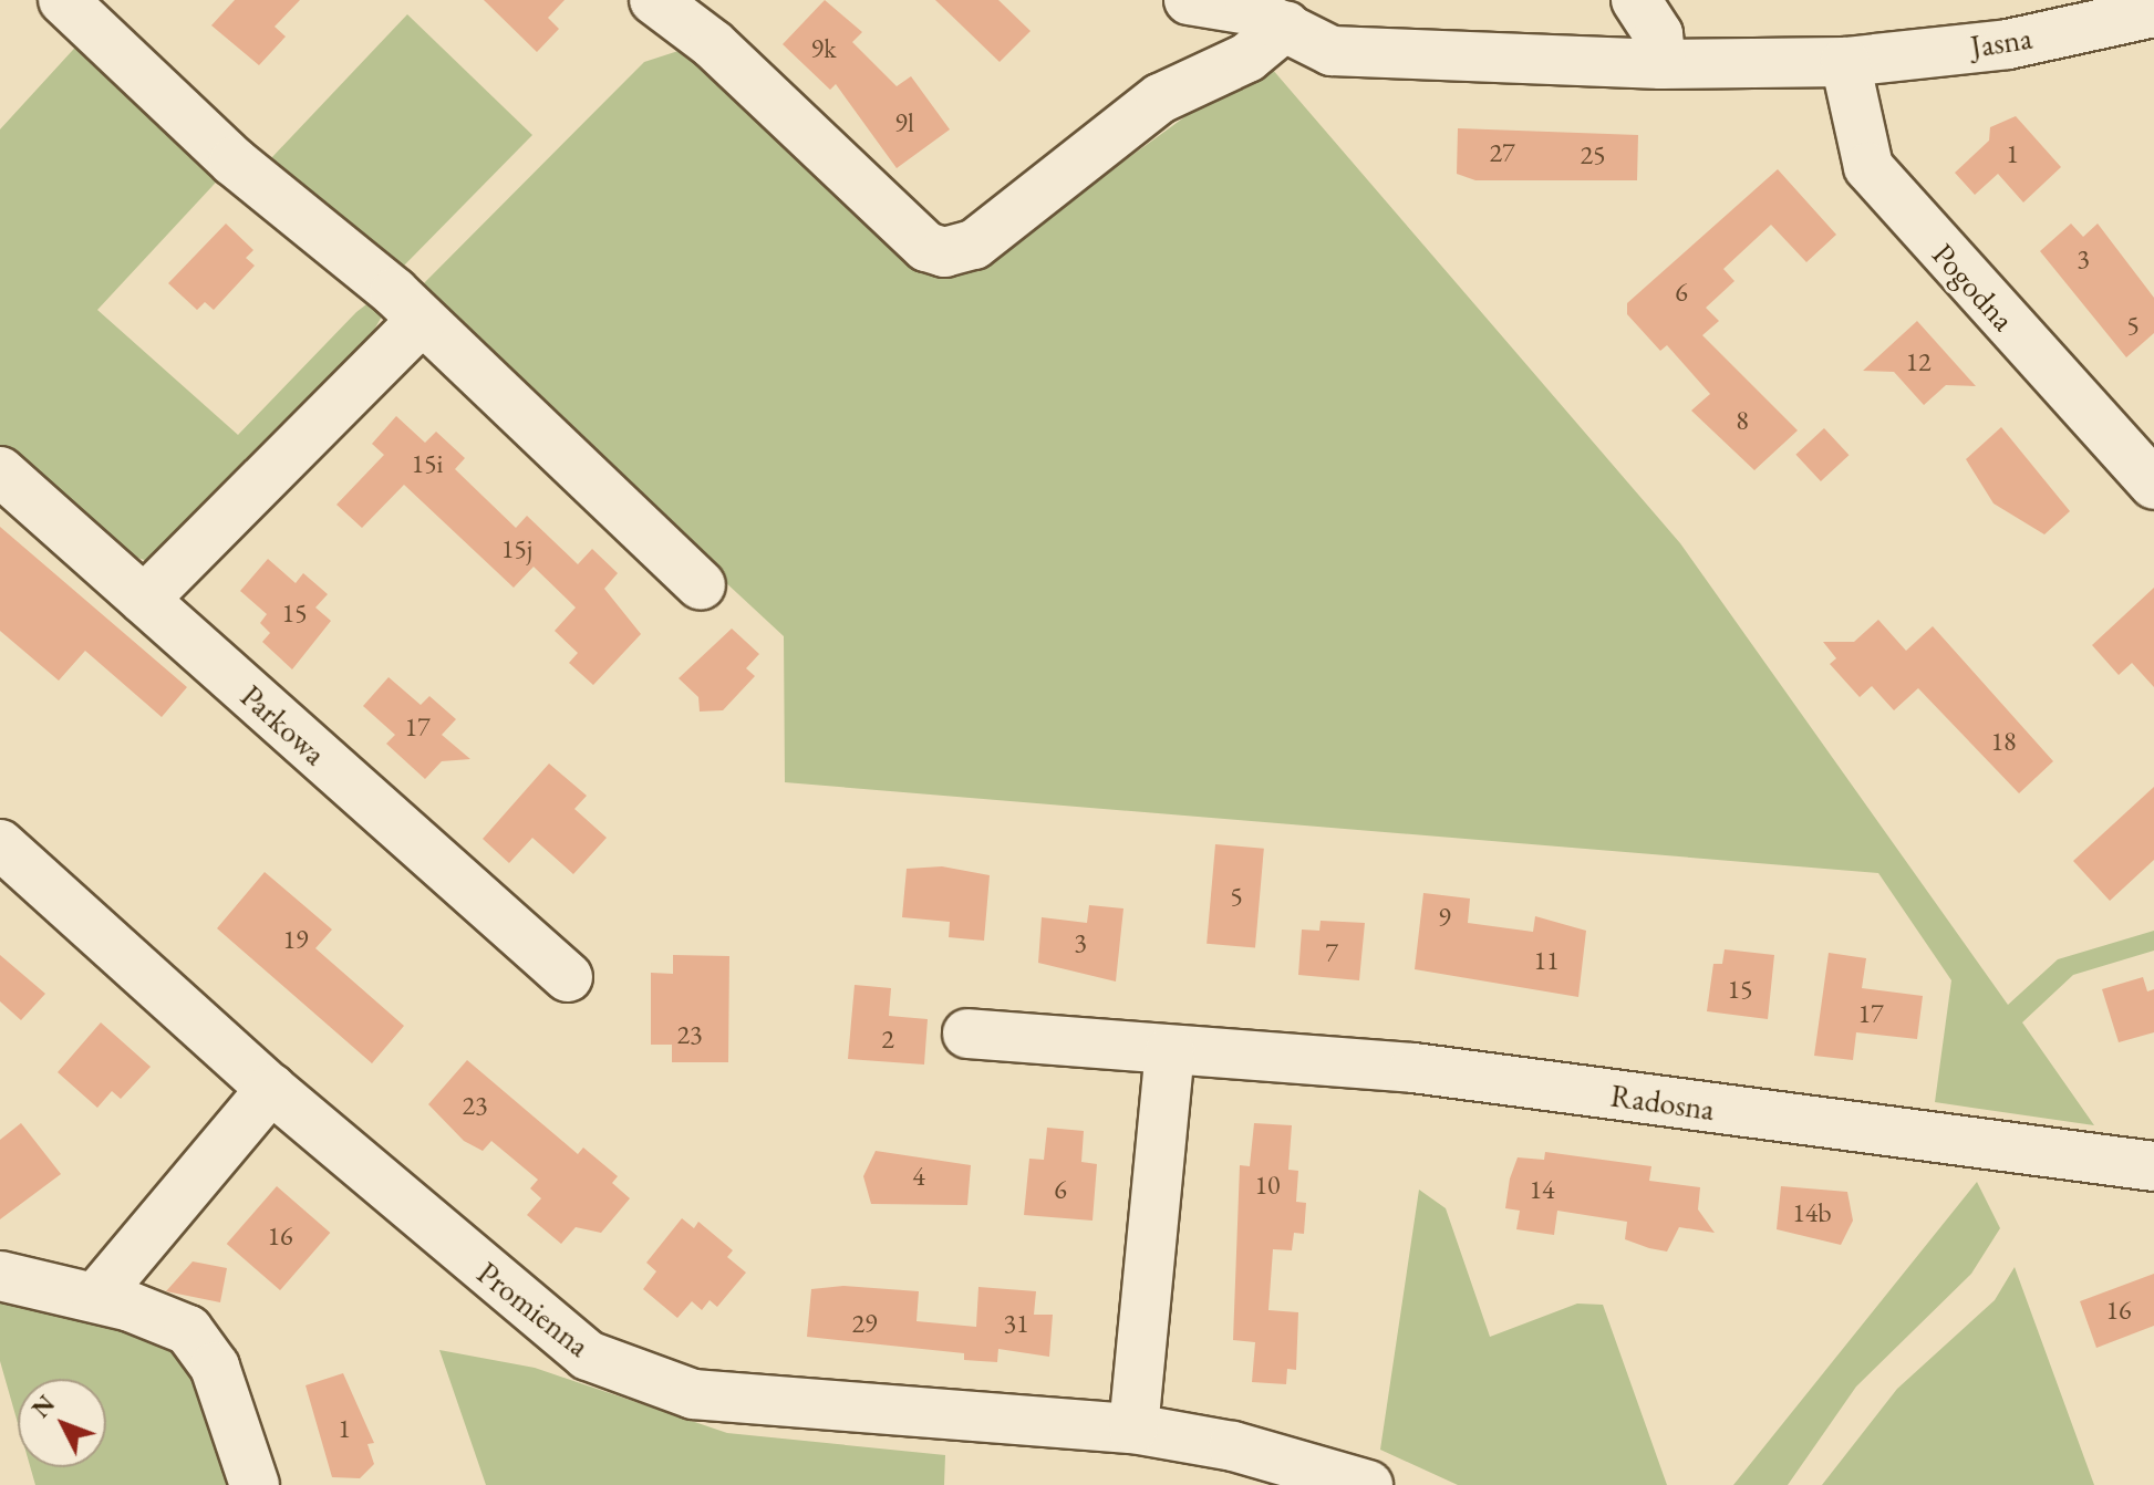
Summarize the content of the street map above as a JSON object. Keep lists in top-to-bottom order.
{
  "streets": {
    "street": [
      "Jasna",
      "Pogodna",
      "Parkowa",
      "Radosna",
      "Promienna"
    ]
  },
  "crossings": [
    ["Jasna", "Pogodna"]
  ],
  "house_numbers": [
    "9k",
    "9l",
    "27",
    "1",
    "25",
    "3",
    "6",
    "5",
    "12",
    "8",
    "15i",
    "15j",
    "15",
    "17",
    "18",
    "5",
    "9",
    "19",
    "3",
    "7",
    "11",
    "15",
    "17",
    "23",
    "2",
    "23",
    "4",
    "10",
    "6",
    "14",
    "14b",
    "16",
    "16",
    "29",
    "31",
    "1"
  ],
  "north": "top left"
}
